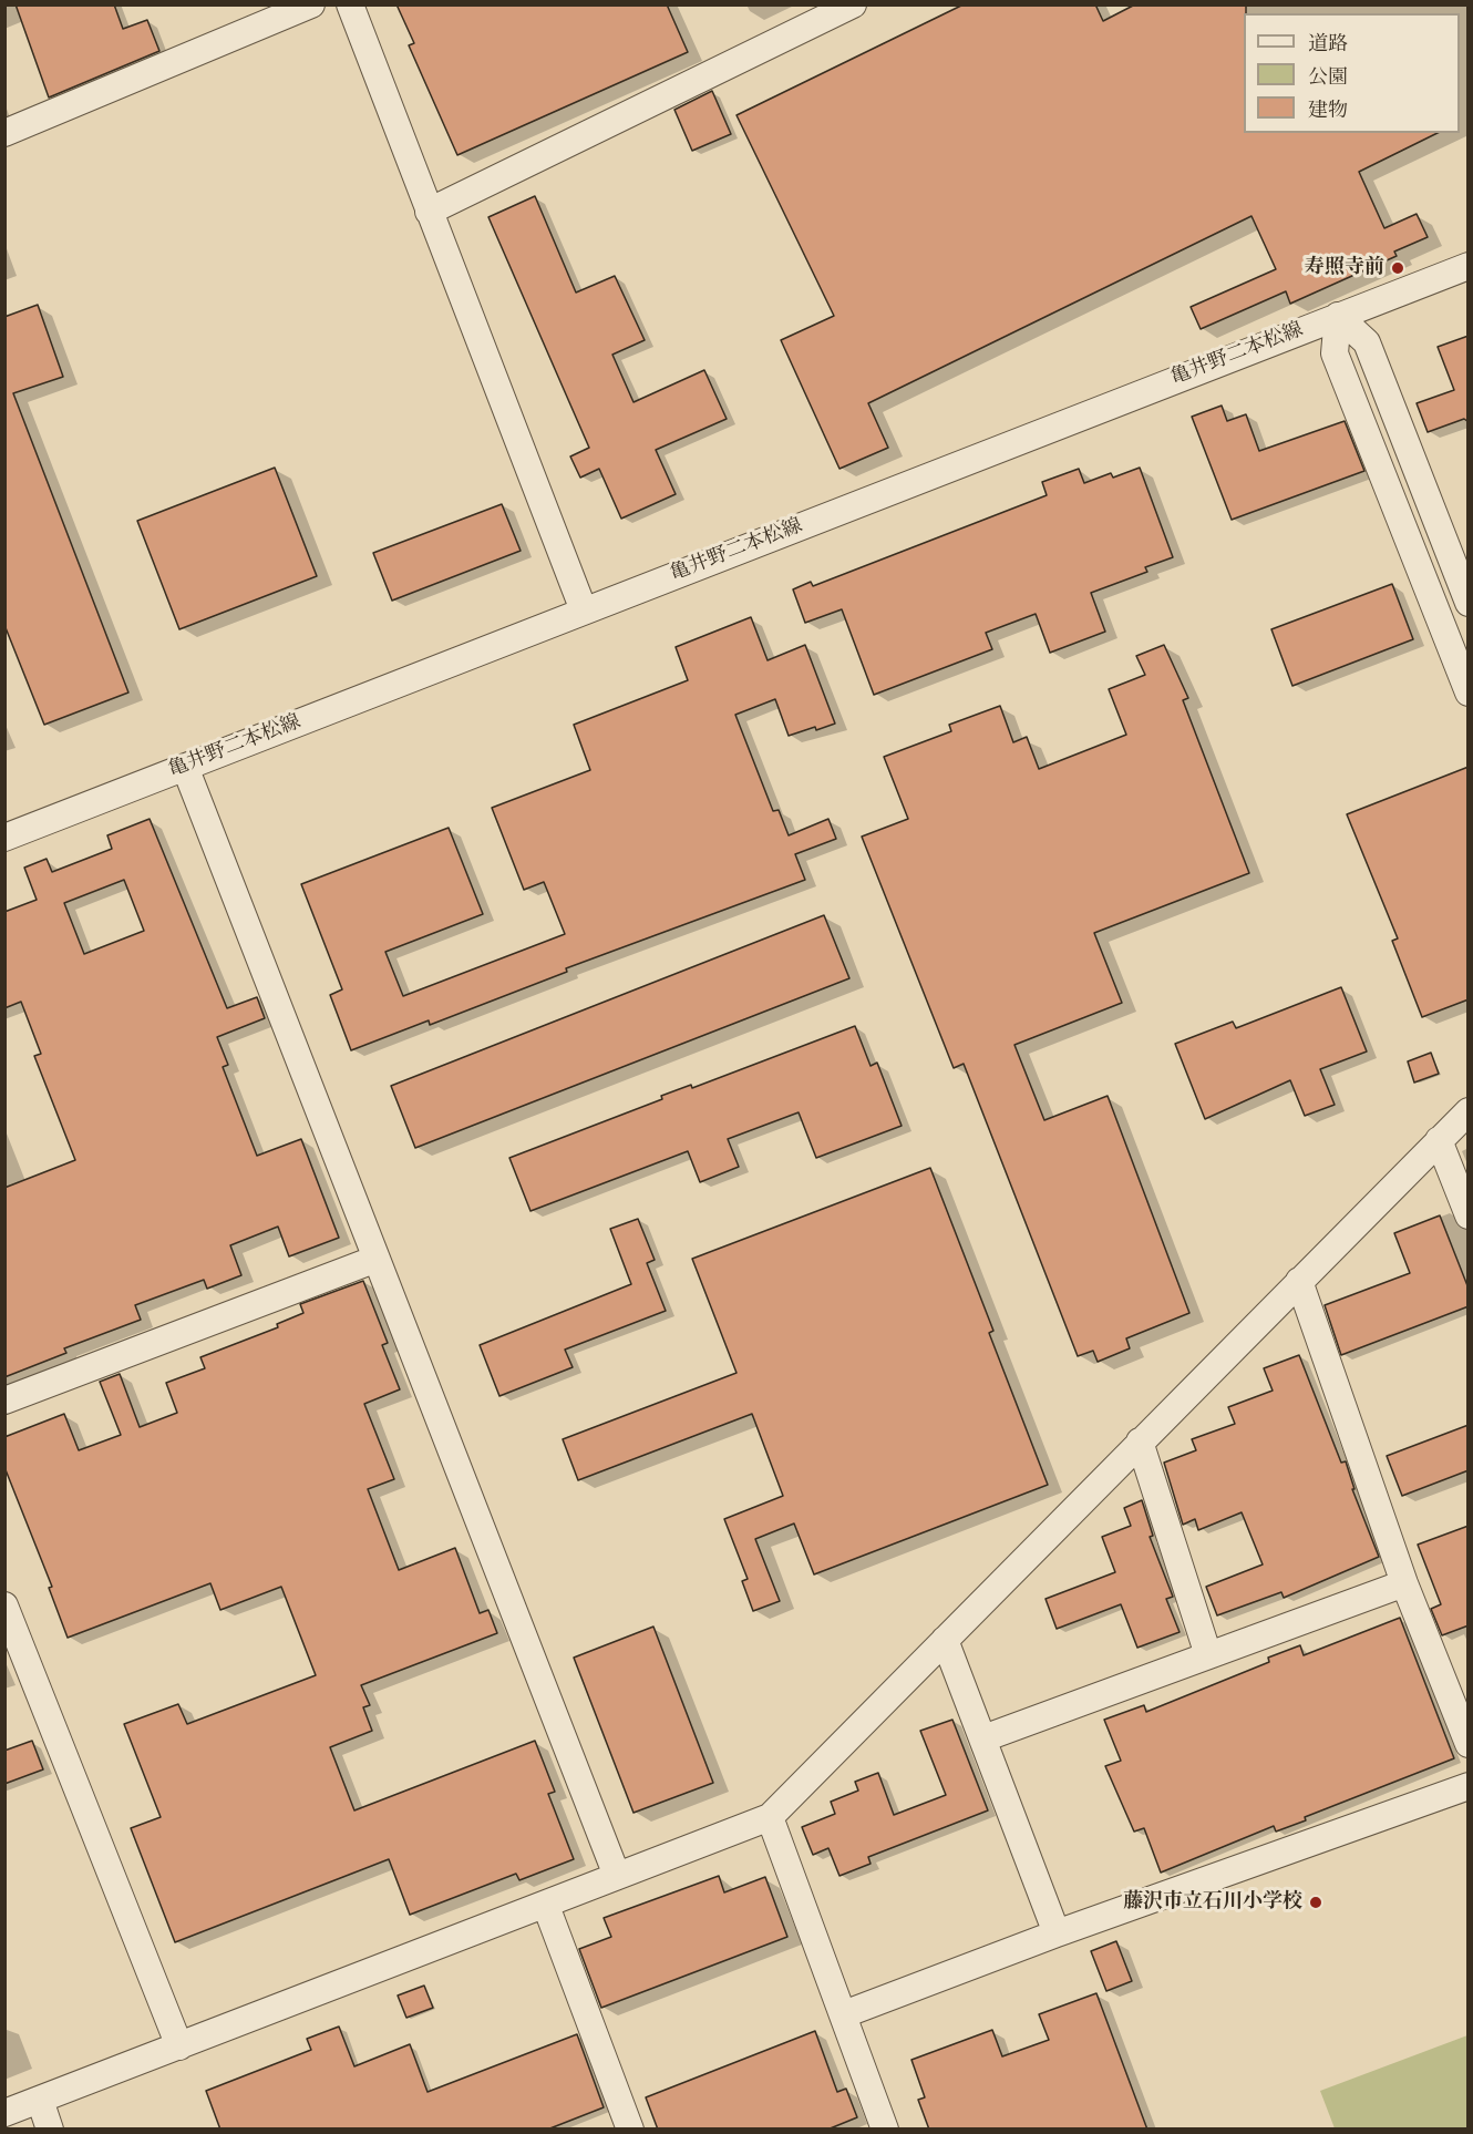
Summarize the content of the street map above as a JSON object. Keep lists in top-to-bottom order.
{
  "streets": {
    "street": ["亀井野二本松線"]
  },
  "places": ["寿照寺前", "藤沢市立石川小学校"],
  "legend": ["道路", "公園", "建物"]
}
